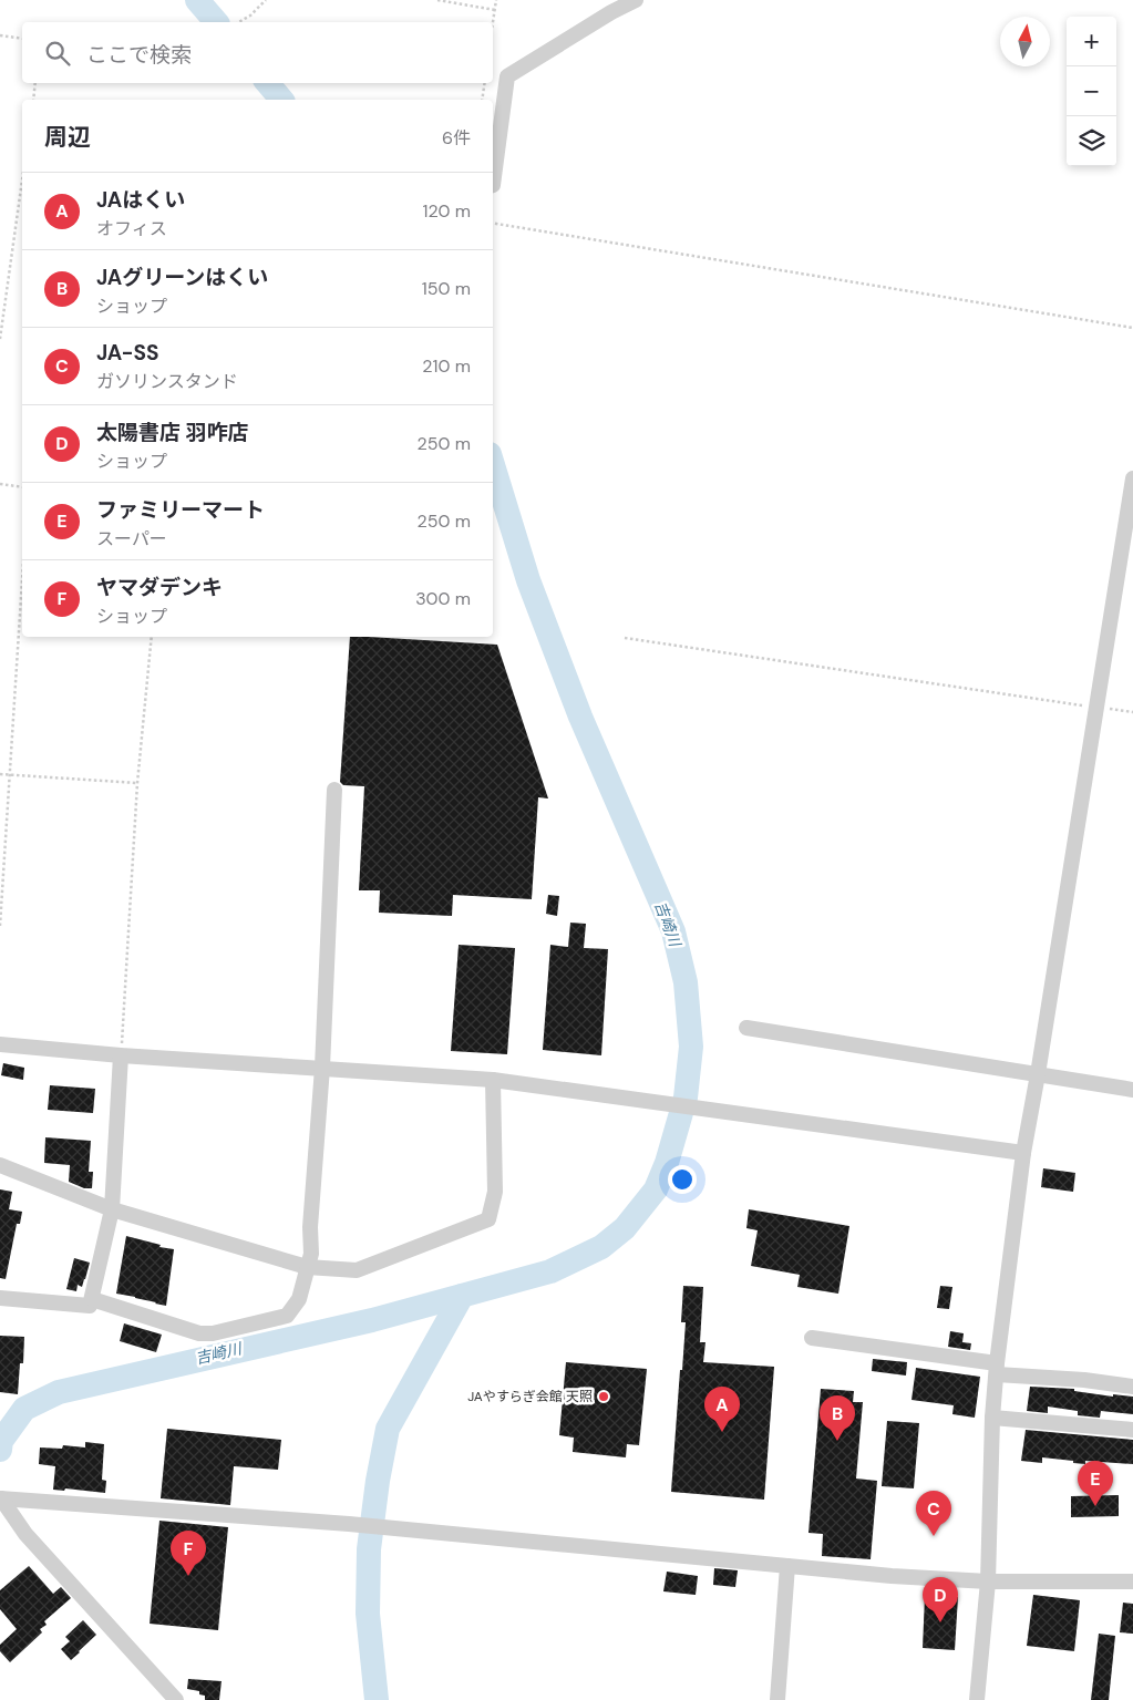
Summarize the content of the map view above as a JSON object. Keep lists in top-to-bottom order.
{
  "water": ["吉崎川"],
  "places": ["JAやすらぎ会館 天照"],
  "north": "top",
  "page": {
    "map_buttons": ["+", "−"],
    "search": "ここで検索",
    "heading": ["周辺", "6件"],
    "list": [
      {
        "mark": "A",
        "name": "JAはくい",
        "note": "オフィス",
        "value": "120 m"
      },
      {
        "mark": "B",
        "name": "JAグリーンはくい",
        "note": "ショップ",
        "value": "150 m"
      },
      {
        "mark": "C",
        "name": "JA-SS",
        "note": "ガソリンスタンド",
        "value": "210 m"
      },
      {
        "mark": "D",
        "name": "太陽書店 羽咋店",
        "note": "ショップ",
        "value": "250 m"
      },
      {
        "mark": "E",
        "name": "ファミリーマート",
        "note": "スーパー",
        "value": "250 m"
      },
      {
        "mark": "F",
        "name": "ヤマダデンキ",
        "note": "ショップ",
        "value": "300 m"
      }
    ],
    "pins": [
      "A",
      "B",
      "E",
      "C",
      "F",
      "D"
    ]
  }
}
